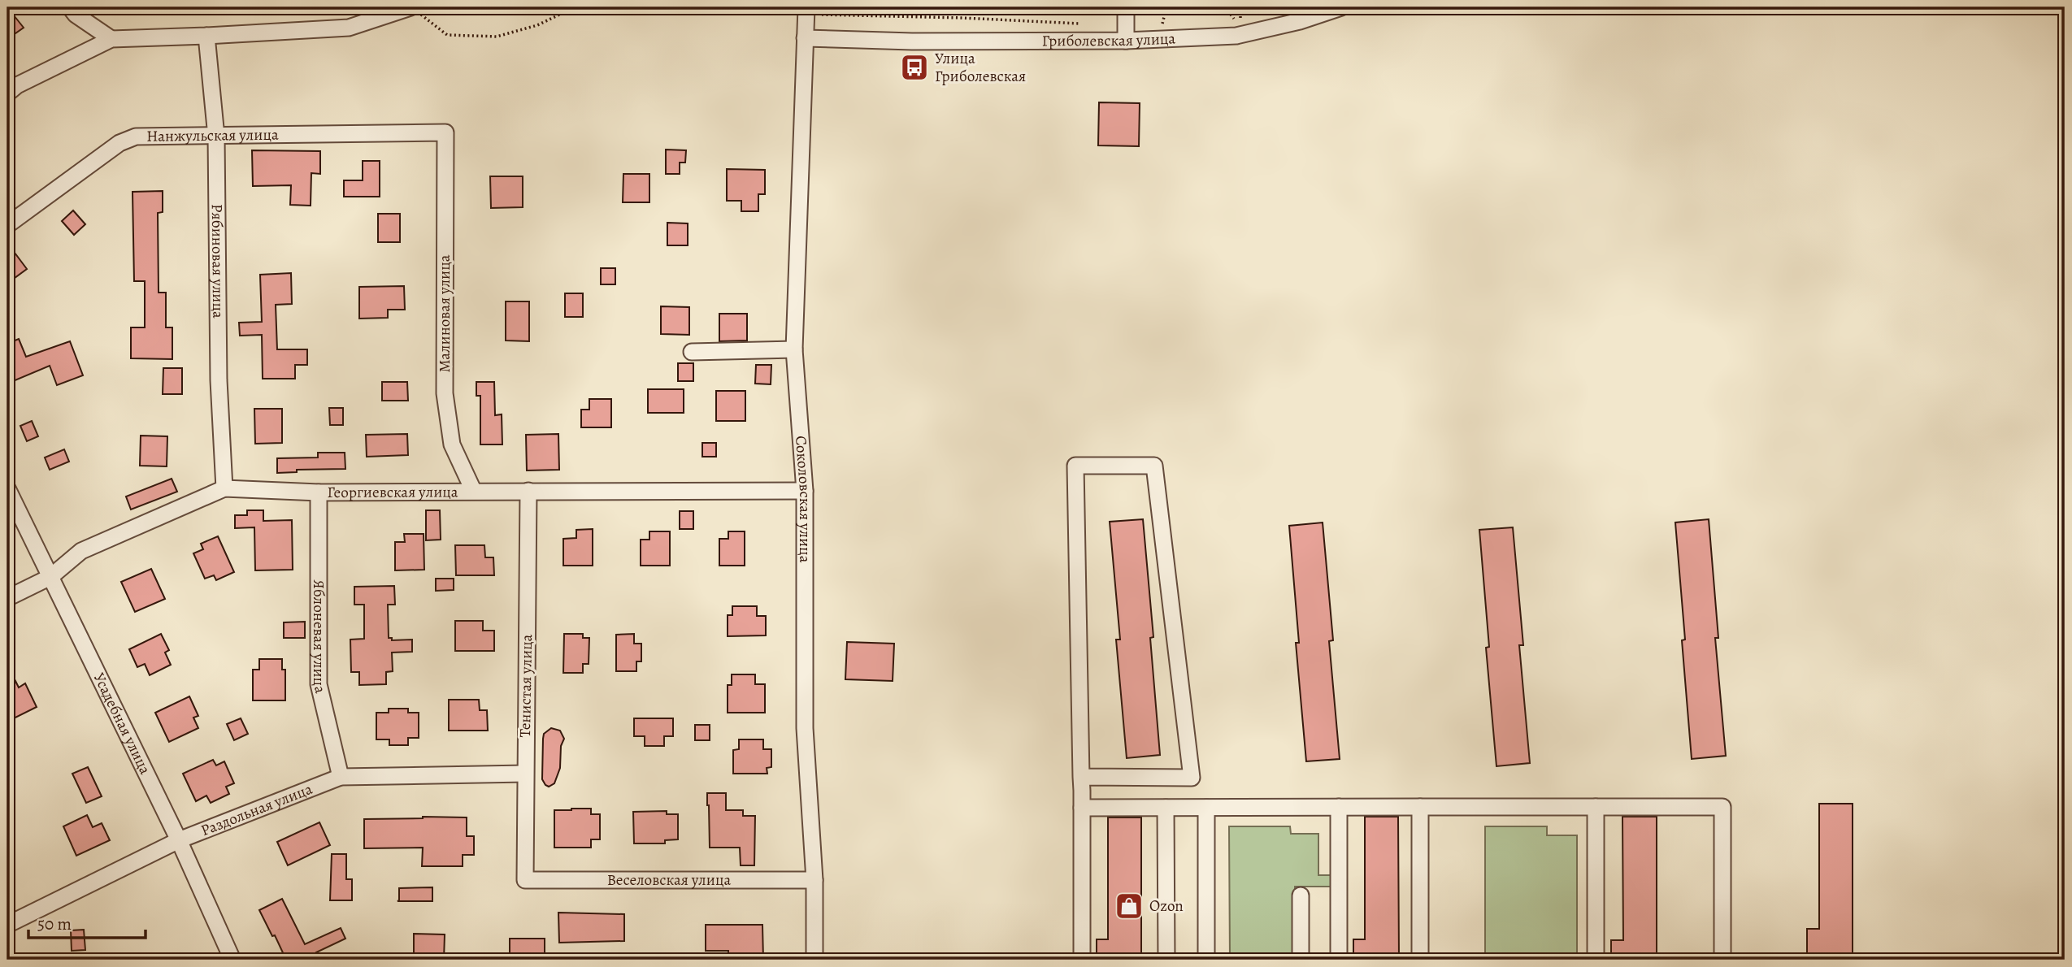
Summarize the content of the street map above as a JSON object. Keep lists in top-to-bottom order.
{
  "streets": {
    "street": [
      "Гриболевская улица",
      "Нанжульская улица",
      "Рябиновая улица",
      "Малиновая улица",
      "Георгиевская улица",
      "Соколовская улица",
      "Яблоневая улица",
      "Тенистая улица",
      "Усадебная улица",
      "Раздольная улица",
      "Веселовская улица"
    ]
  },
  "crossings": [
    ["Гриболевская улица", "Соколовская улица"],
    ["Нанжульская улица", "Рябиновая улица"],
    ["Нанжульская улица", "Малиновая улица"],
    ["Рябиновая улица", "Георгиевская улица"],
    ["Малиновая улица", "Георгиевская улица"],
    ["Георгиевская улица", "Соколовская улица"],
    ["Георгиевская улица", "Яблоневая улица"],
    ["Георгиевская улица", "Тенистая улица"],
    ["Георгиевская улица", "Усадебная улица"],
    ["Соколовская улица", "Веселовская улица"],
    ["Яблоневая улица", "Раздольная улица"],
    ["Тенистая улица", "Раздольная улица"],
    ["Тенистая улица", "Веселовская улица"],
    ["Усадебная улица", "Раздольная улица"]
  ],
  "places": {
    "bus stop": ["Улица Гриболевская"],
    "shop": ["Ozon"]
  },
  "scale_bar": "50 m"
}
